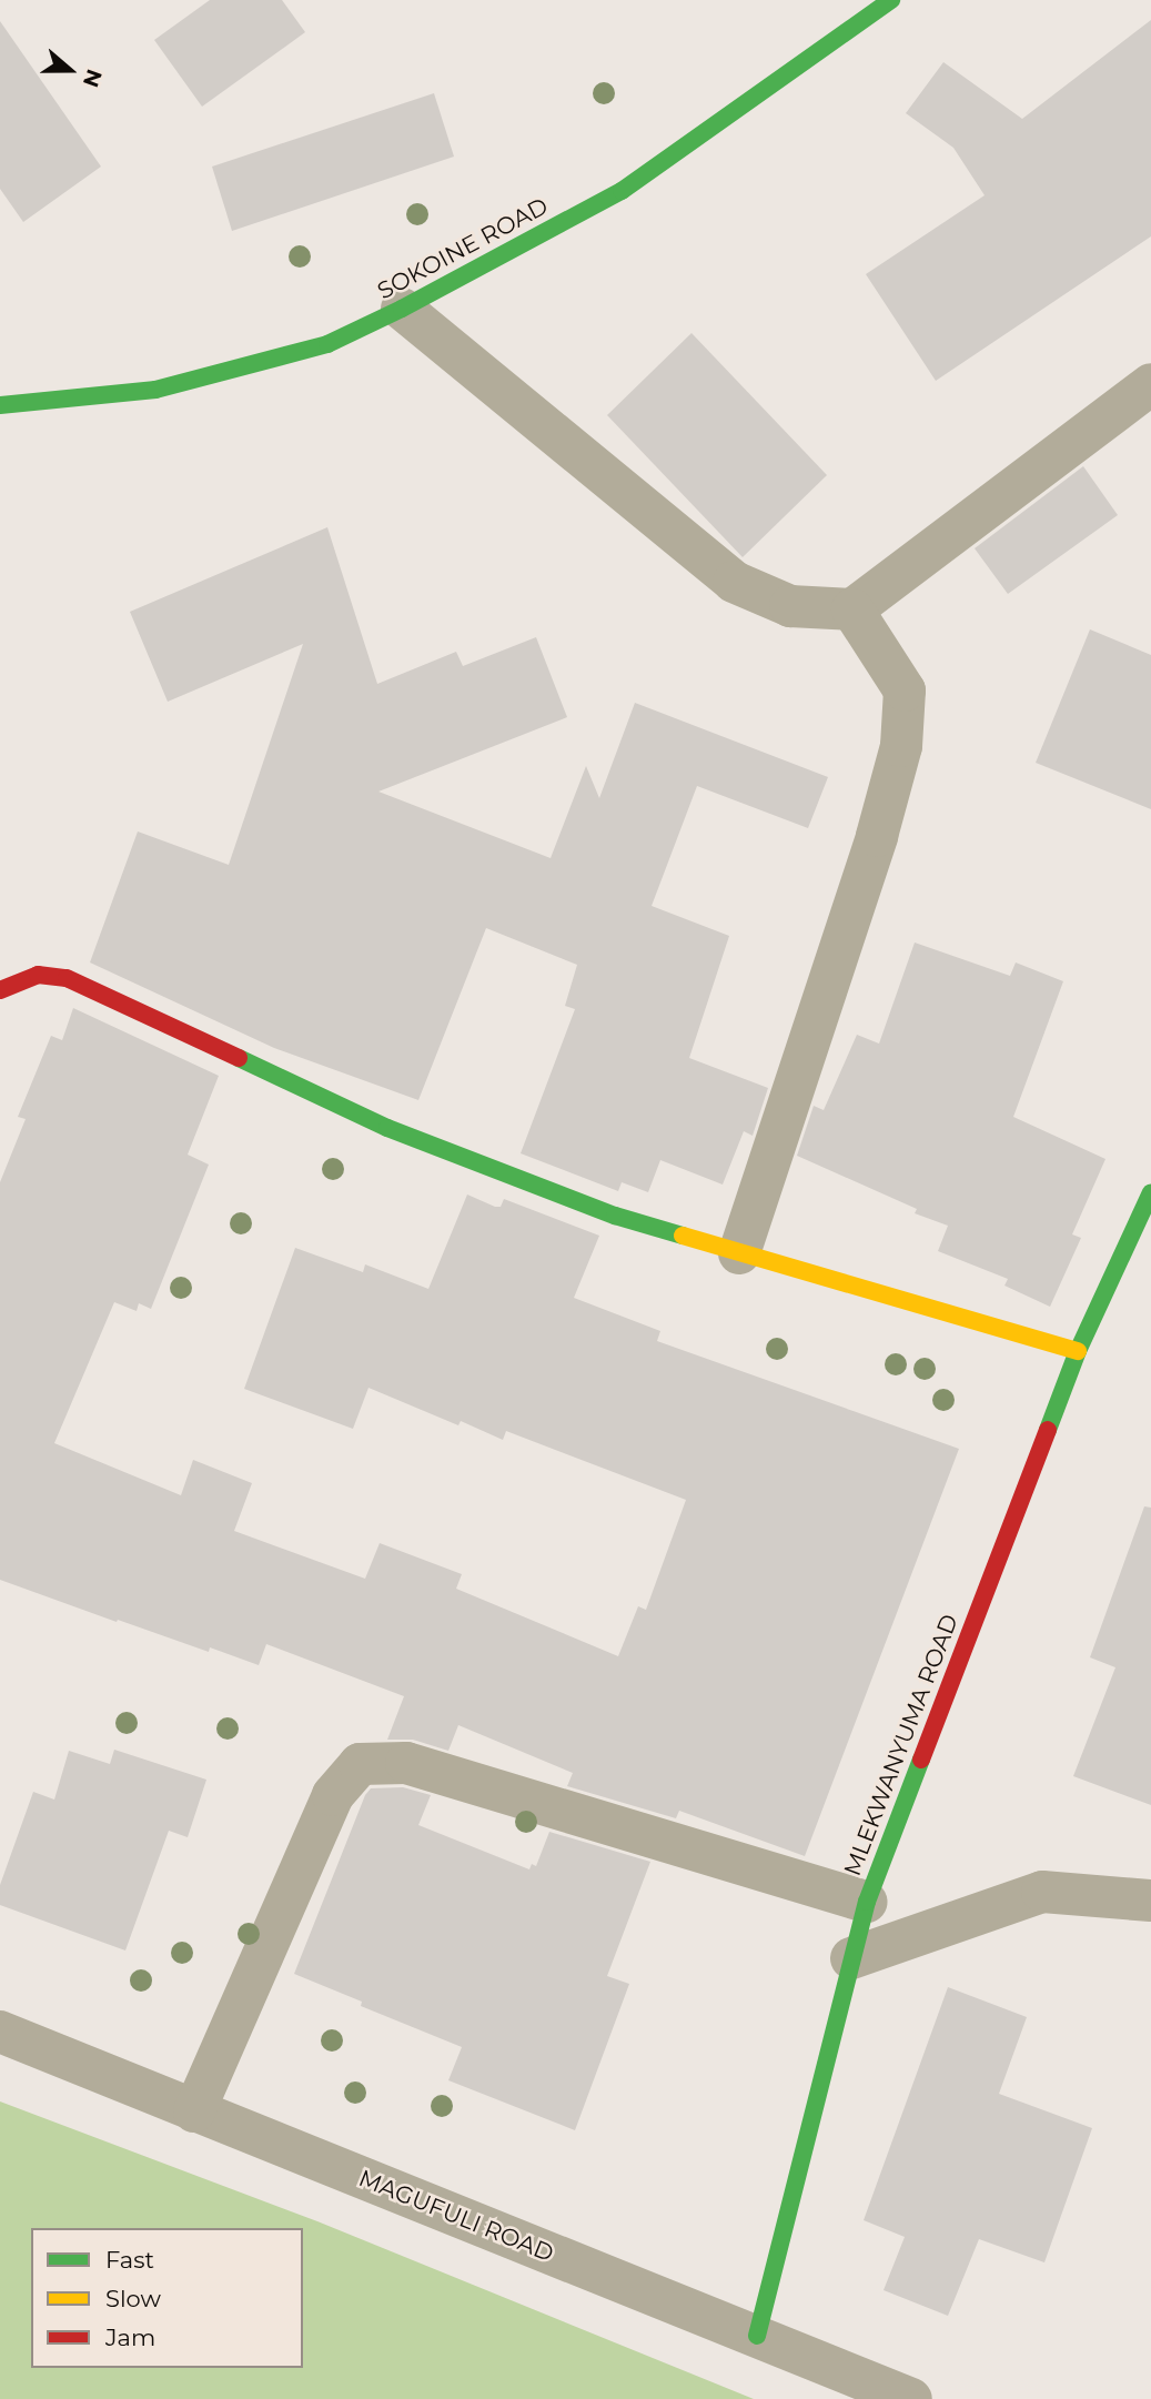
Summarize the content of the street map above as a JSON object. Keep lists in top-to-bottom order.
{
  "streets": {
    "street": ["SOKOINE ROAD", "MLEKWANYUMA ROAD", "MAGUFULI ROAD"]
  },
  "crossings": [
    ["MLEKWANYUMA ROAD", "MAGUFULI ROAD"]
  ],
  "legend": ["Fast", "Slow", "Jam"],
  "north": "right"
}
